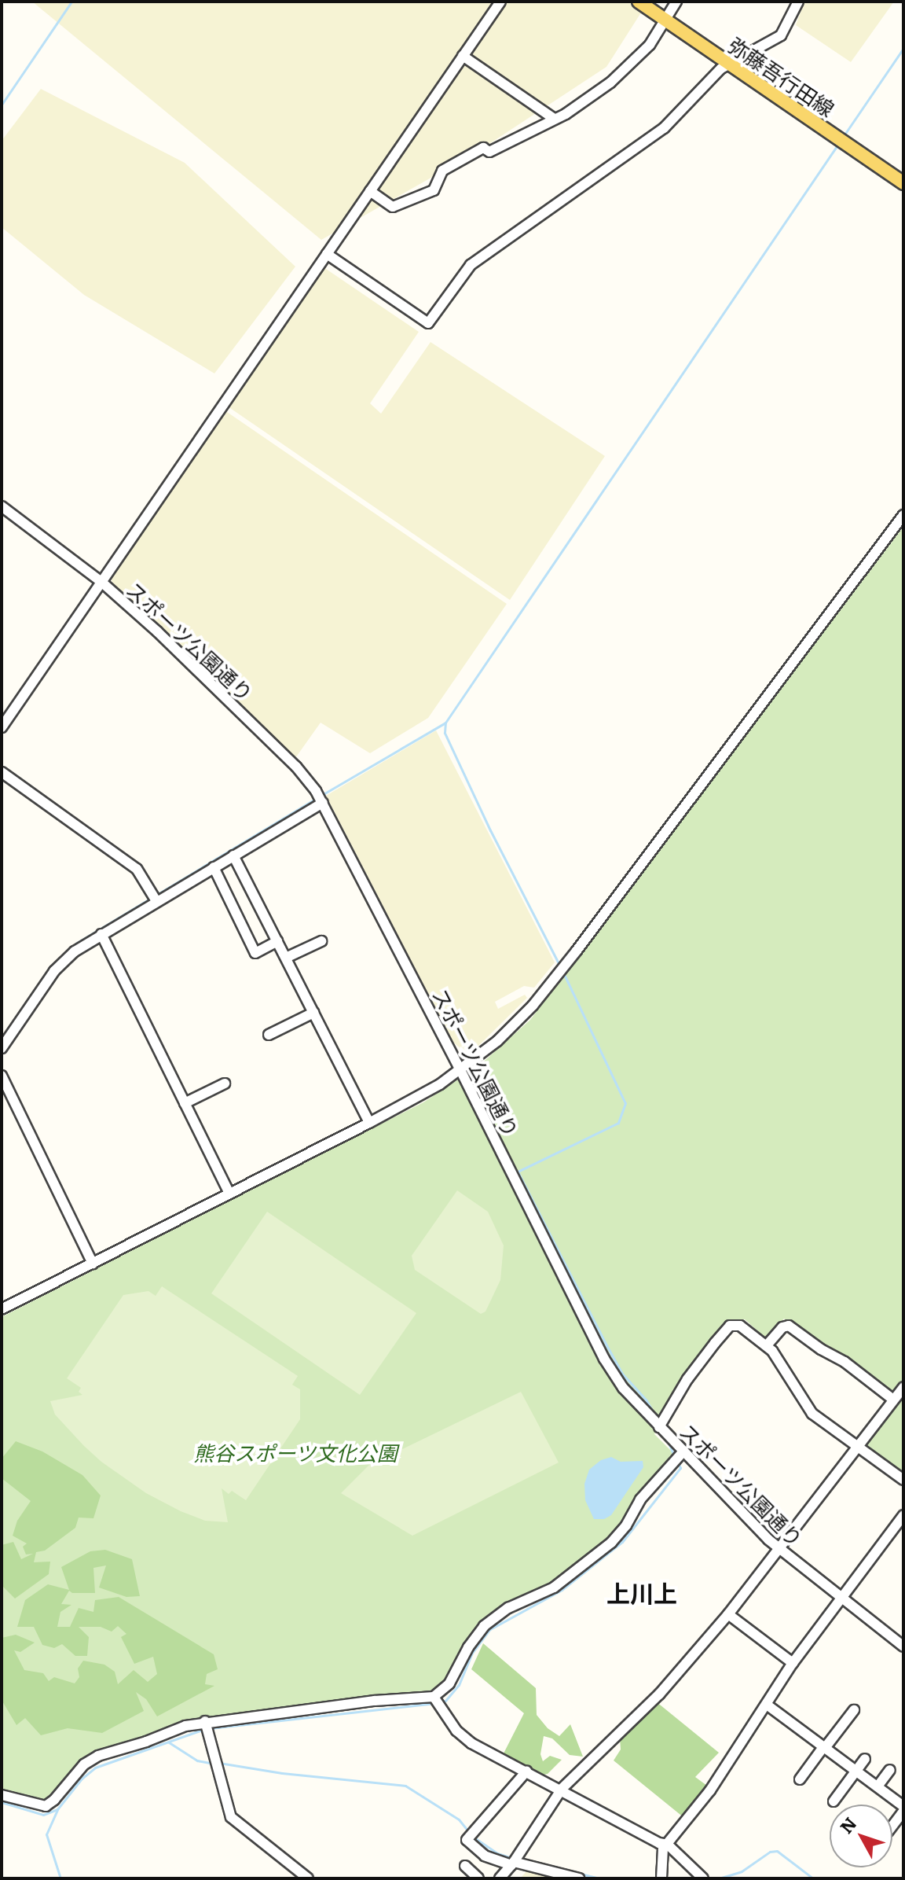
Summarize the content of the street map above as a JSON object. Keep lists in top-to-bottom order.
{
  "streets": {
    "main road": ["弥藤吾行田線"],
    "street": ["スポーツ公園通り"]
  },
  "districts": ["上川上"],
  "parks": ["熊谷スポーツ文化公園"],
  "north": "top left"
}
